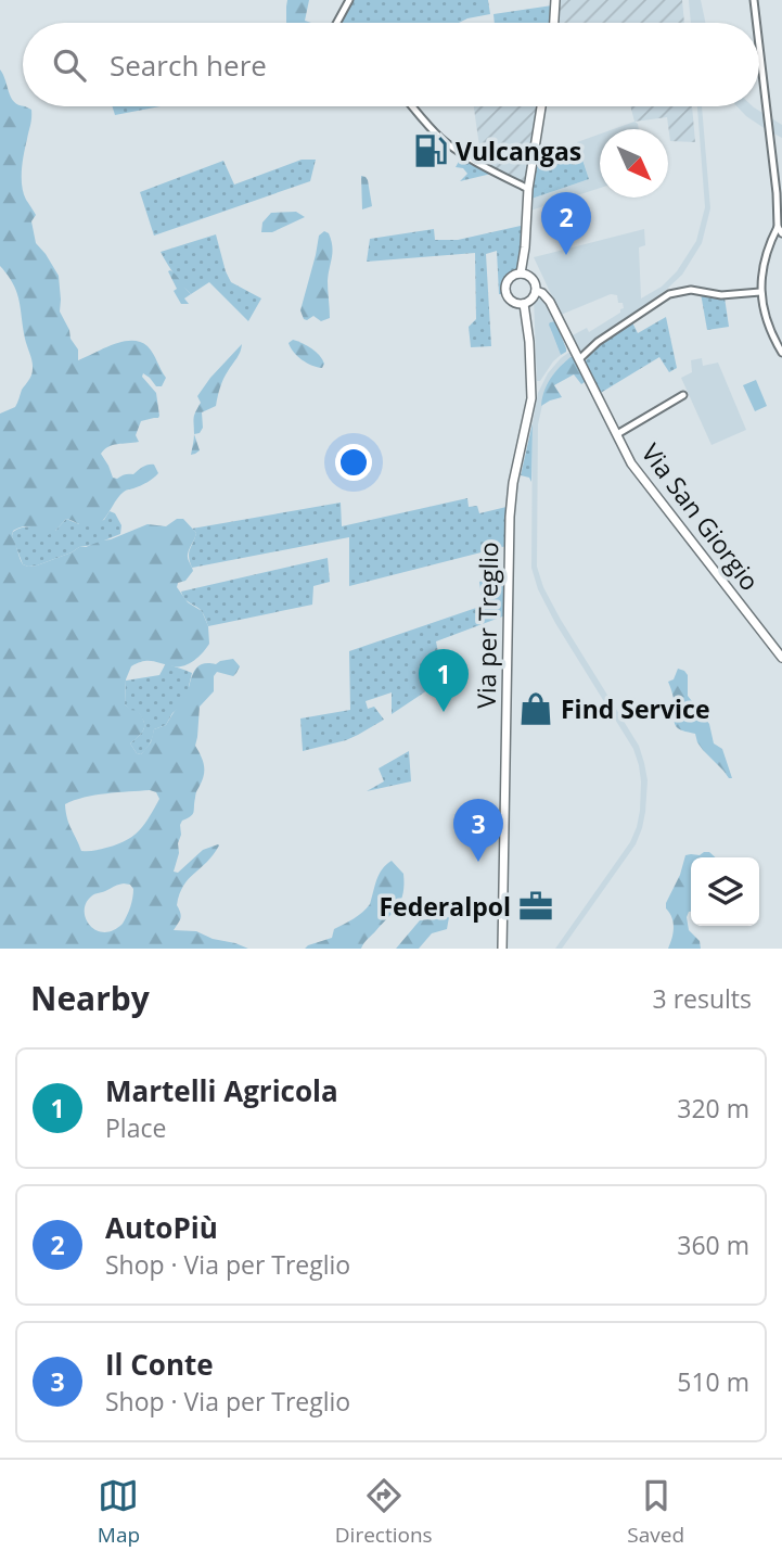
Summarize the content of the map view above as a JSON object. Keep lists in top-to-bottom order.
{
  "streets": {
    "main road": ["Via San Giorgio", "Via per Treglio"]
  },
  "crossings": [
    ["Via San Giorgio", "Via per Treglio"]
  ],
  "places": {
    "fuel station": ["Vulcangas"],
    "shop": ["Find Service"],
    "office": ["Federalpol"]
  },
  "north": "bottom right",
  "page": {
    "search": "Search here",
    "pins": ["2", "1", "3"],
    "heading": ["Nearby", "3 results"],
    "list": [
      {
        "mark": "1",
        "name": "Martelli Agricola",
        "note": "Place",
        "value": "320 m"
      },
      {
        "mark": "2",
        "name": "AutoPiù",
        "note": "Shop · Via per Treglio",
        "value": "360 m"
      },
      {
        "mark": "3",
        "name": "Il Conte",
        "note": "Shop · Via per Treglio",
        "value": "510 m"
      }
    ],
    "nav": ["Map", "Directions", "Saved"]
  }
}
